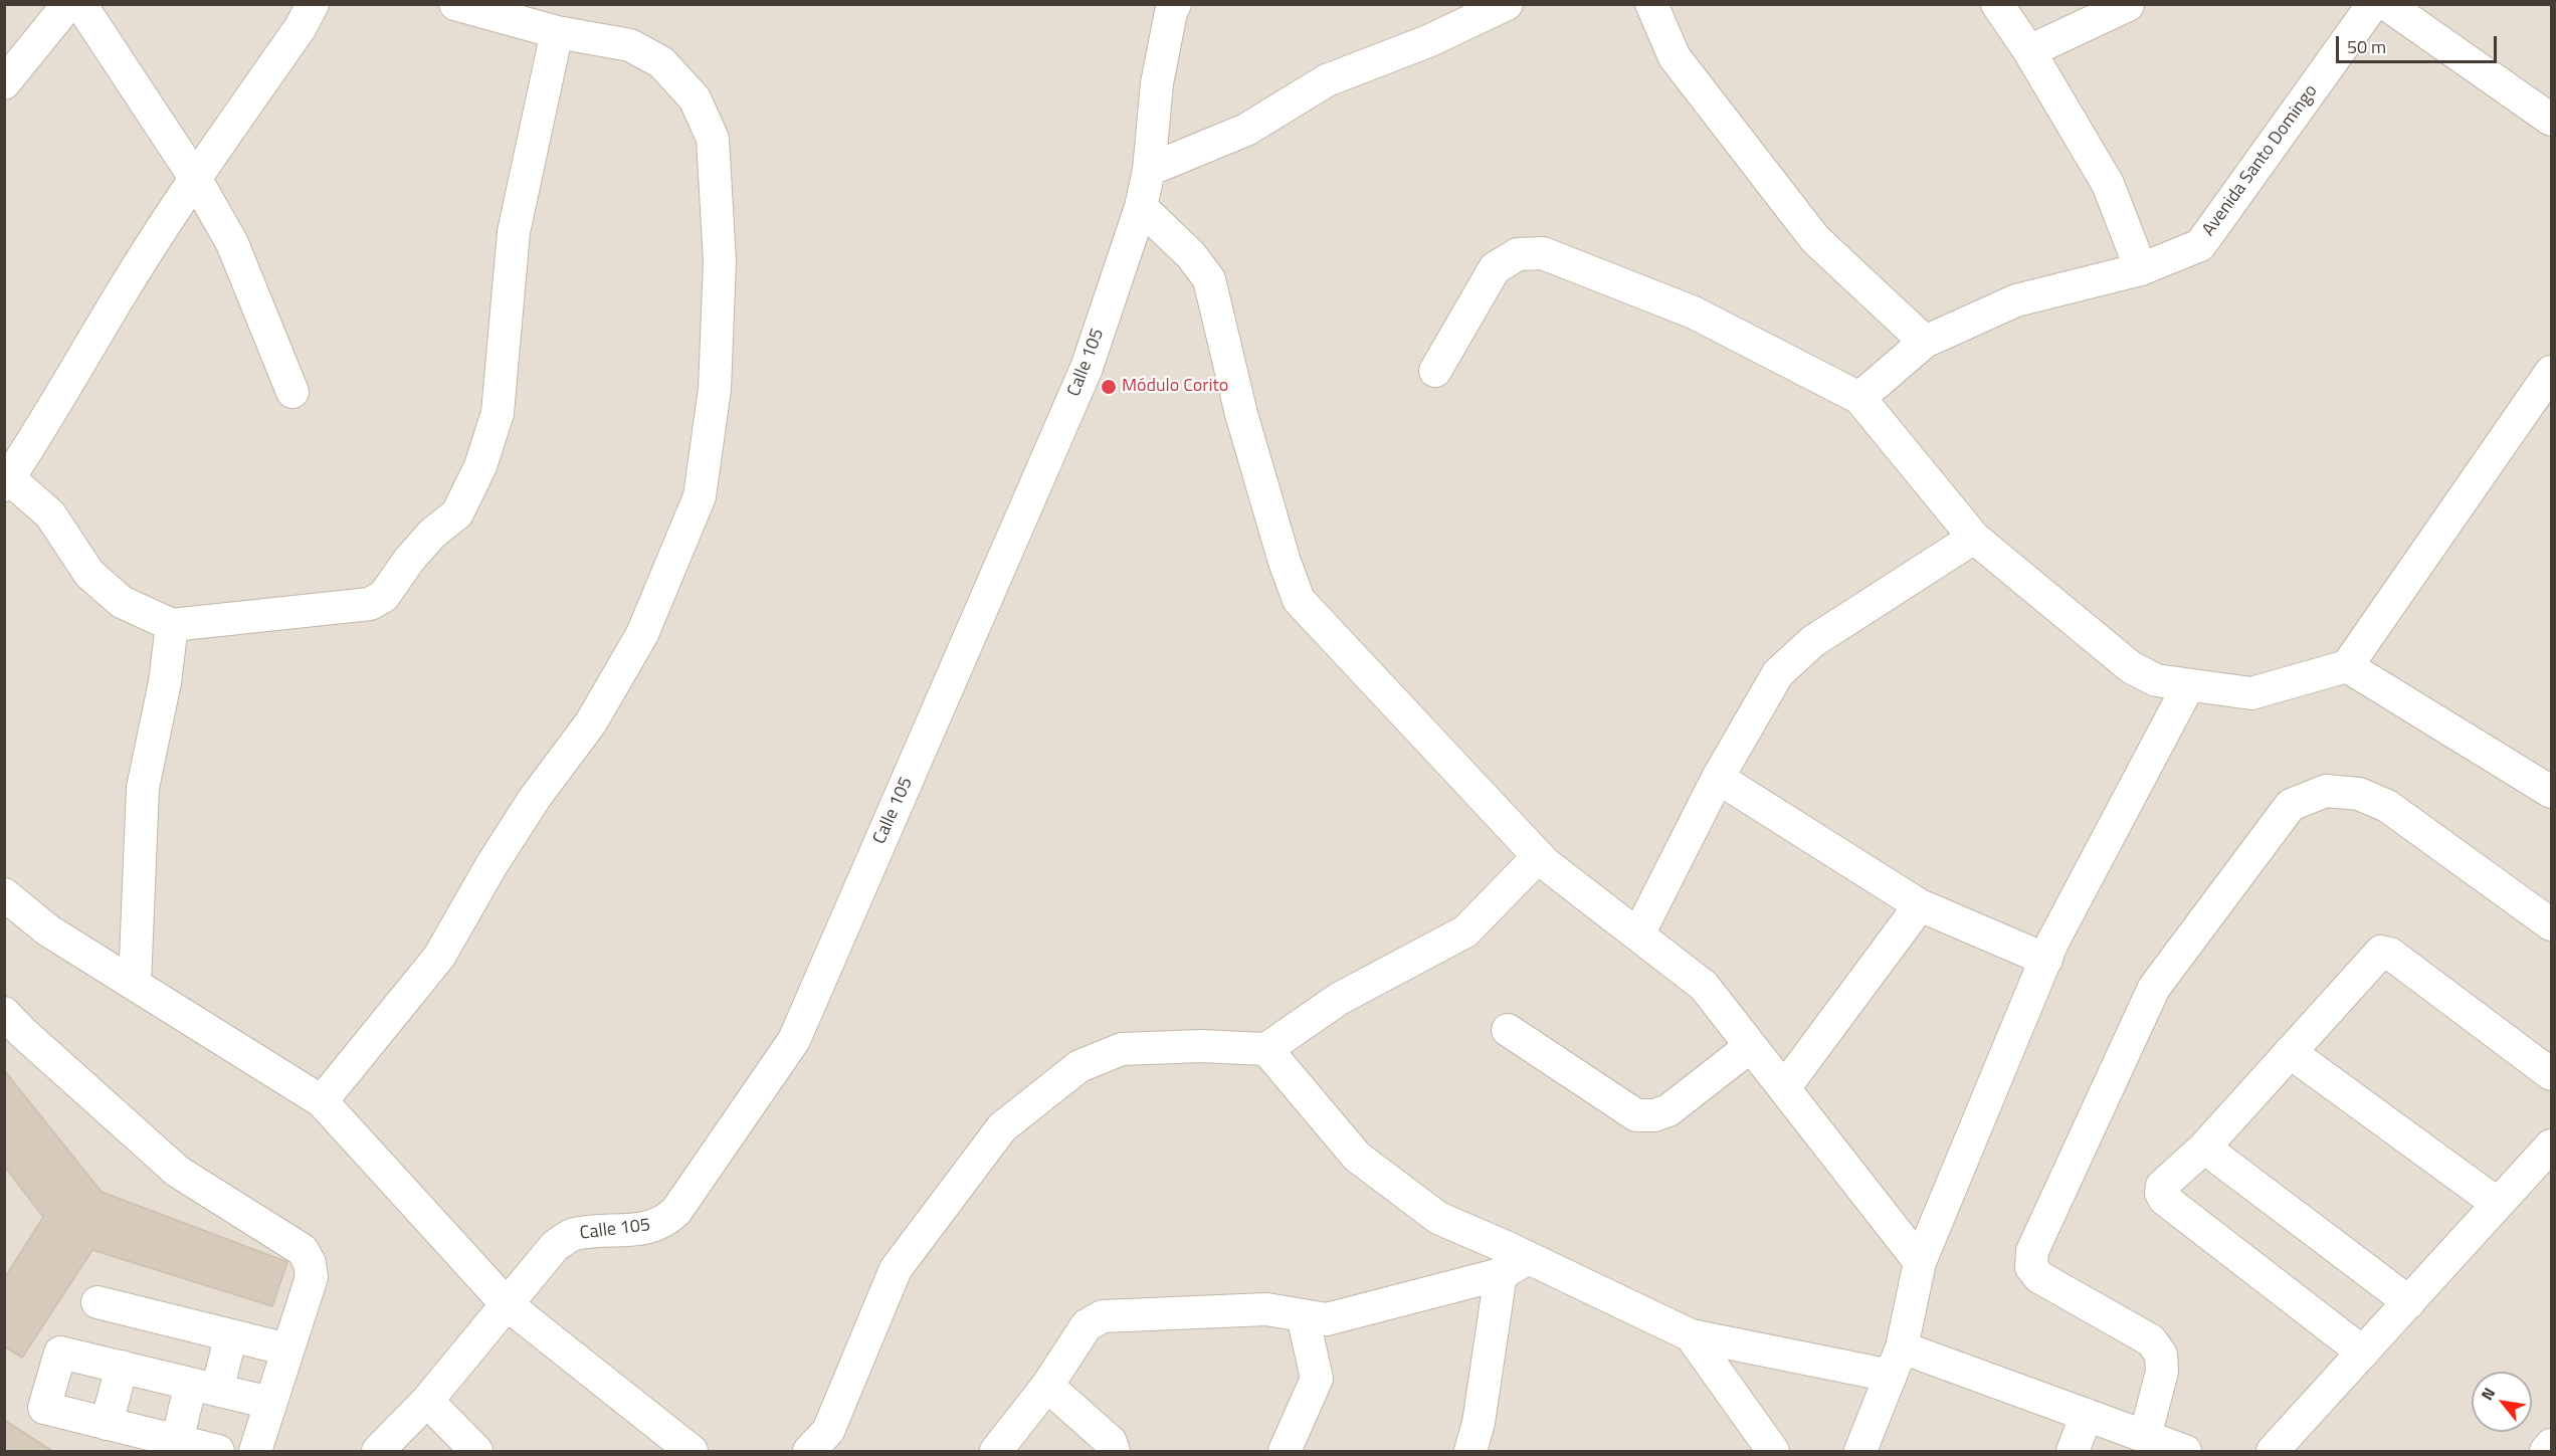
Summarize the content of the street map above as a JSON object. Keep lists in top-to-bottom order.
{
  "streets": {
    "street": ["Avenida Santo Domingo", "Calle 105"]
  },
  "places": ["Módulo Corito"],
  "scale_bar": "50 m",
  "north": "top left"
}
